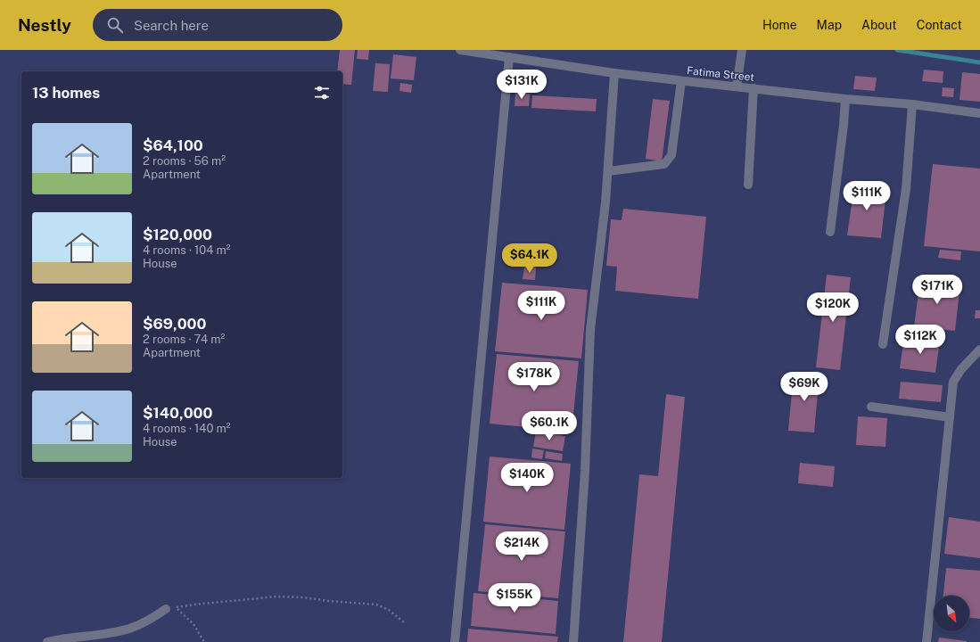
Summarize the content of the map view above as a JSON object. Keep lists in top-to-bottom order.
{
  "streets": {
    "street": ["Fatima Street"]
  },
  "north": "bottom right",
  "page": {
    "header": "Nestly",
    "search": "Search here",
    "nav": [
      "Home",
      "Map",
      "About",
      "Contact"
    ],
    "price": [
      "$131K",
      "$111K",
      "$64.1K",
      "$171K",
      "$111K",
      "$120K",
      "$112K",
      "$178K",
      "$69K",
      "$60.1K",
      "$140K",
      "$214K",
      "$155K"
    ],
    "heading": "13 homes",
    "list": [
      {
        "name": "$64,100",
        "note": "2 rooms · 56 m² · Apartment"
      },
      {
        "name": "$120,000",
        "note": "4 rooms · 104 m² · House"
      },
      {
        "name": "$69,000",
        "note": "2 rooms · 74 m² · Apartment"
      },
      {
        "name": "$140,000",
        "note": "4 rooms · 140 m² · House"
      }
    ]
  }
}
